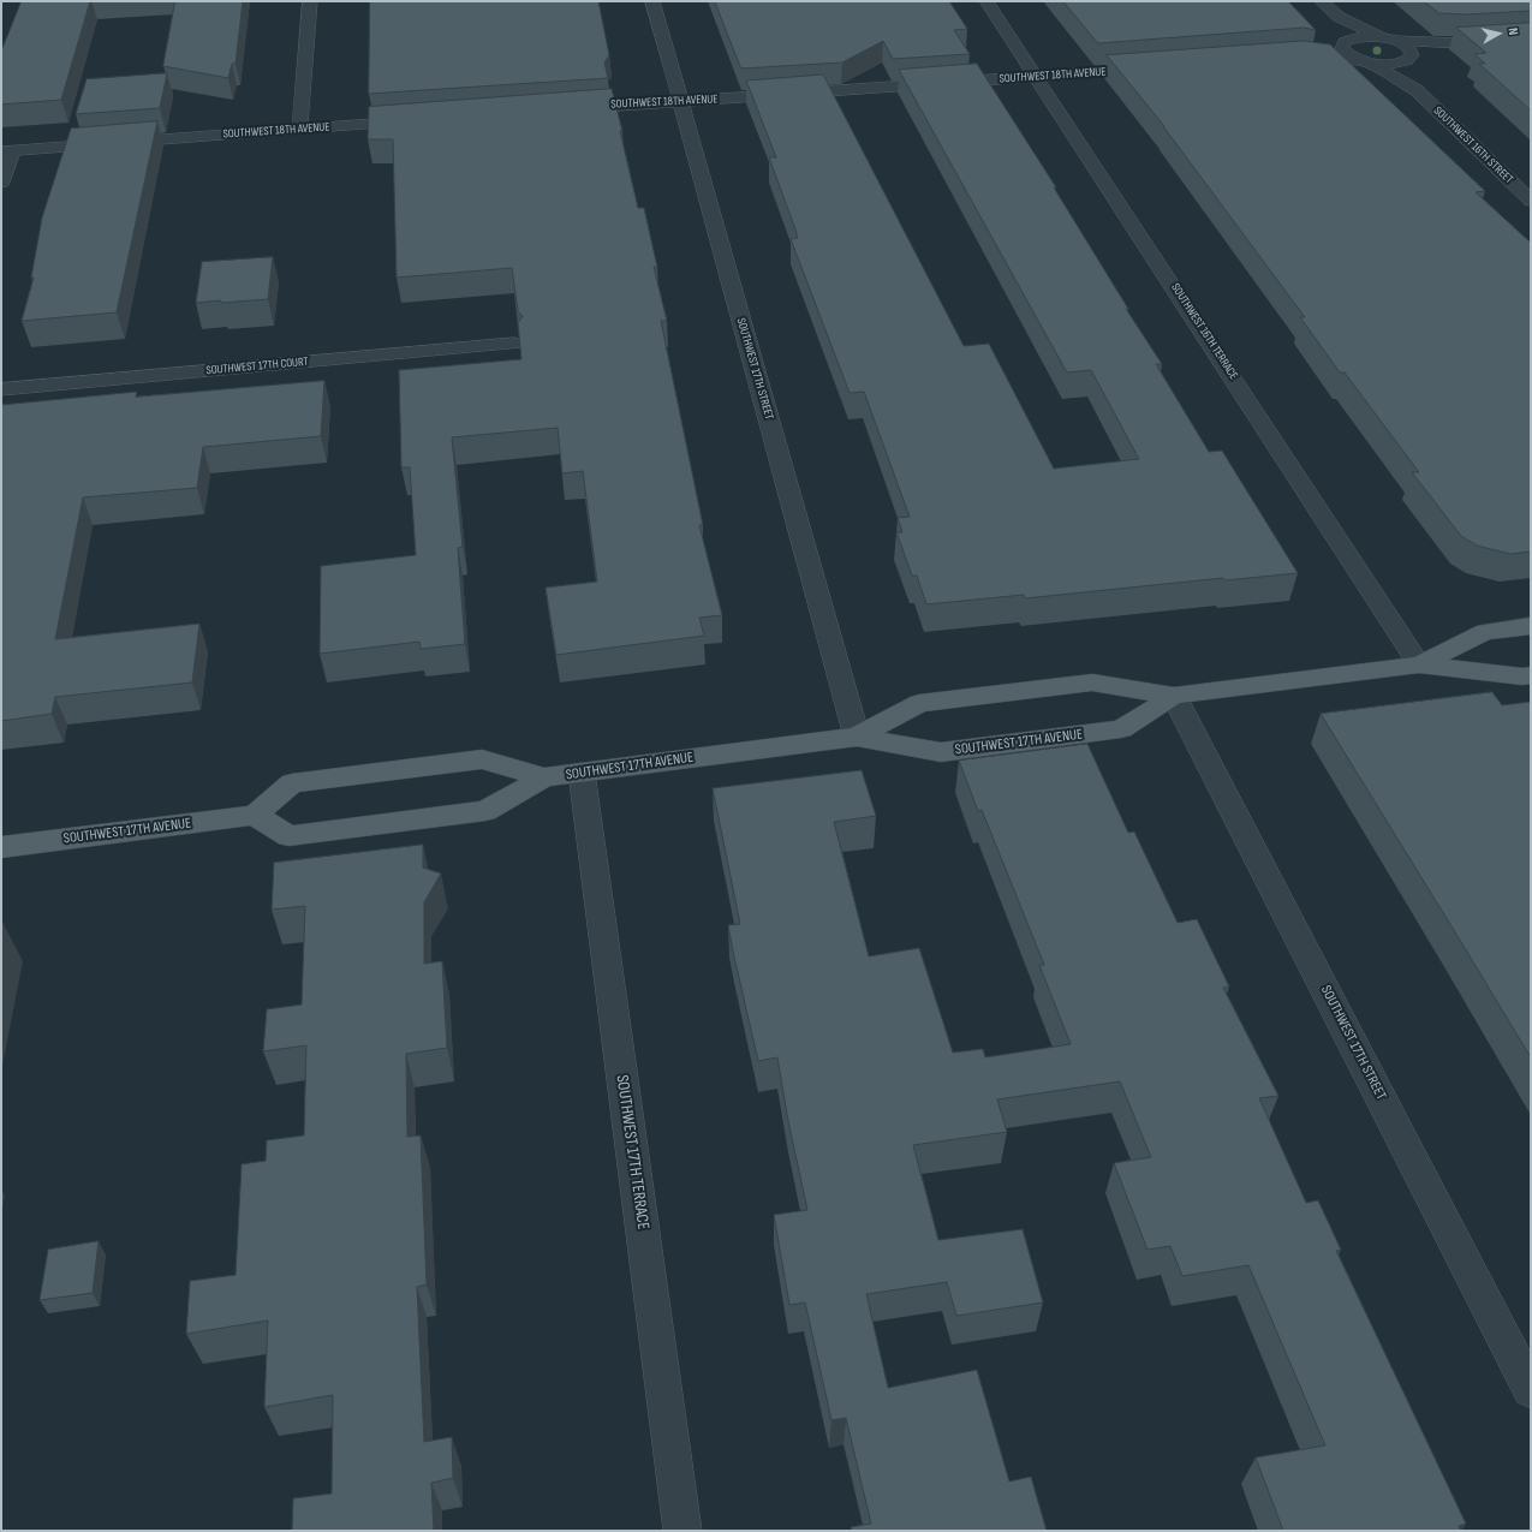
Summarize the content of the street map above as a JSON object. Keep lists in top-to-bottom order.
{
  "streets": {
    "main road": ["SOUTHWEST 17TH AVENUE"],
    "street": [
      "SOUTHWEST 18TH AVENUE",
      "SOUTHWEST 16TH STREET",
      "SOUTHWEST 16TH TERRACE",
      "SOUTHWEST 17TH COURT",
      "SOUTHWEST 17TH STREET",
      "SOUTHWEST 17TH TERRACE"
    ]
  },
  "crossings": [
    ["SOUTHWEST 18TH AVENUE", "SOUTHWEST 16TH TERRACE"],
    ["SOUTHWEST 18TH AVENUE", "SOUTHWEST 17TH STREET"],
    ["SOUTHWEST 16TH TERRACE", "SOUTHWEST 17TH AVENUE"],
    ["SOUTHWEST 17TH STREET", "SOUTHWEST 17TH AVENUE"],
    ["SOUTHWEST 17TH AVENUE", "SOUTHWEST 17TH TERRACE"]
  ],
  "north": "right"
}
